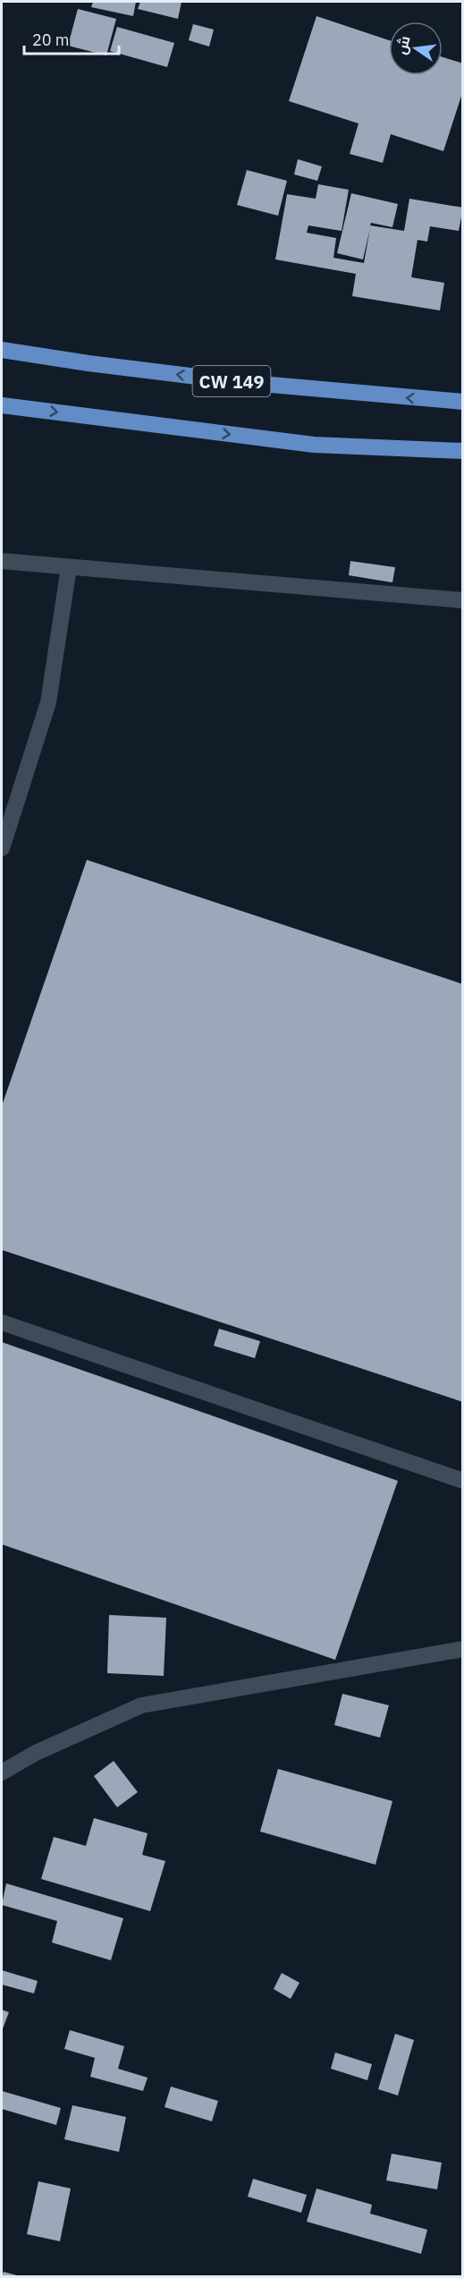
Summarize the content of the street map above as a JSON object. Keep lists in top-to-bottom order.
{
  "streets": {
    "highway": ["CW 149"]
  },
  "scale_bar": "20 m",
  "north": "left"
}
